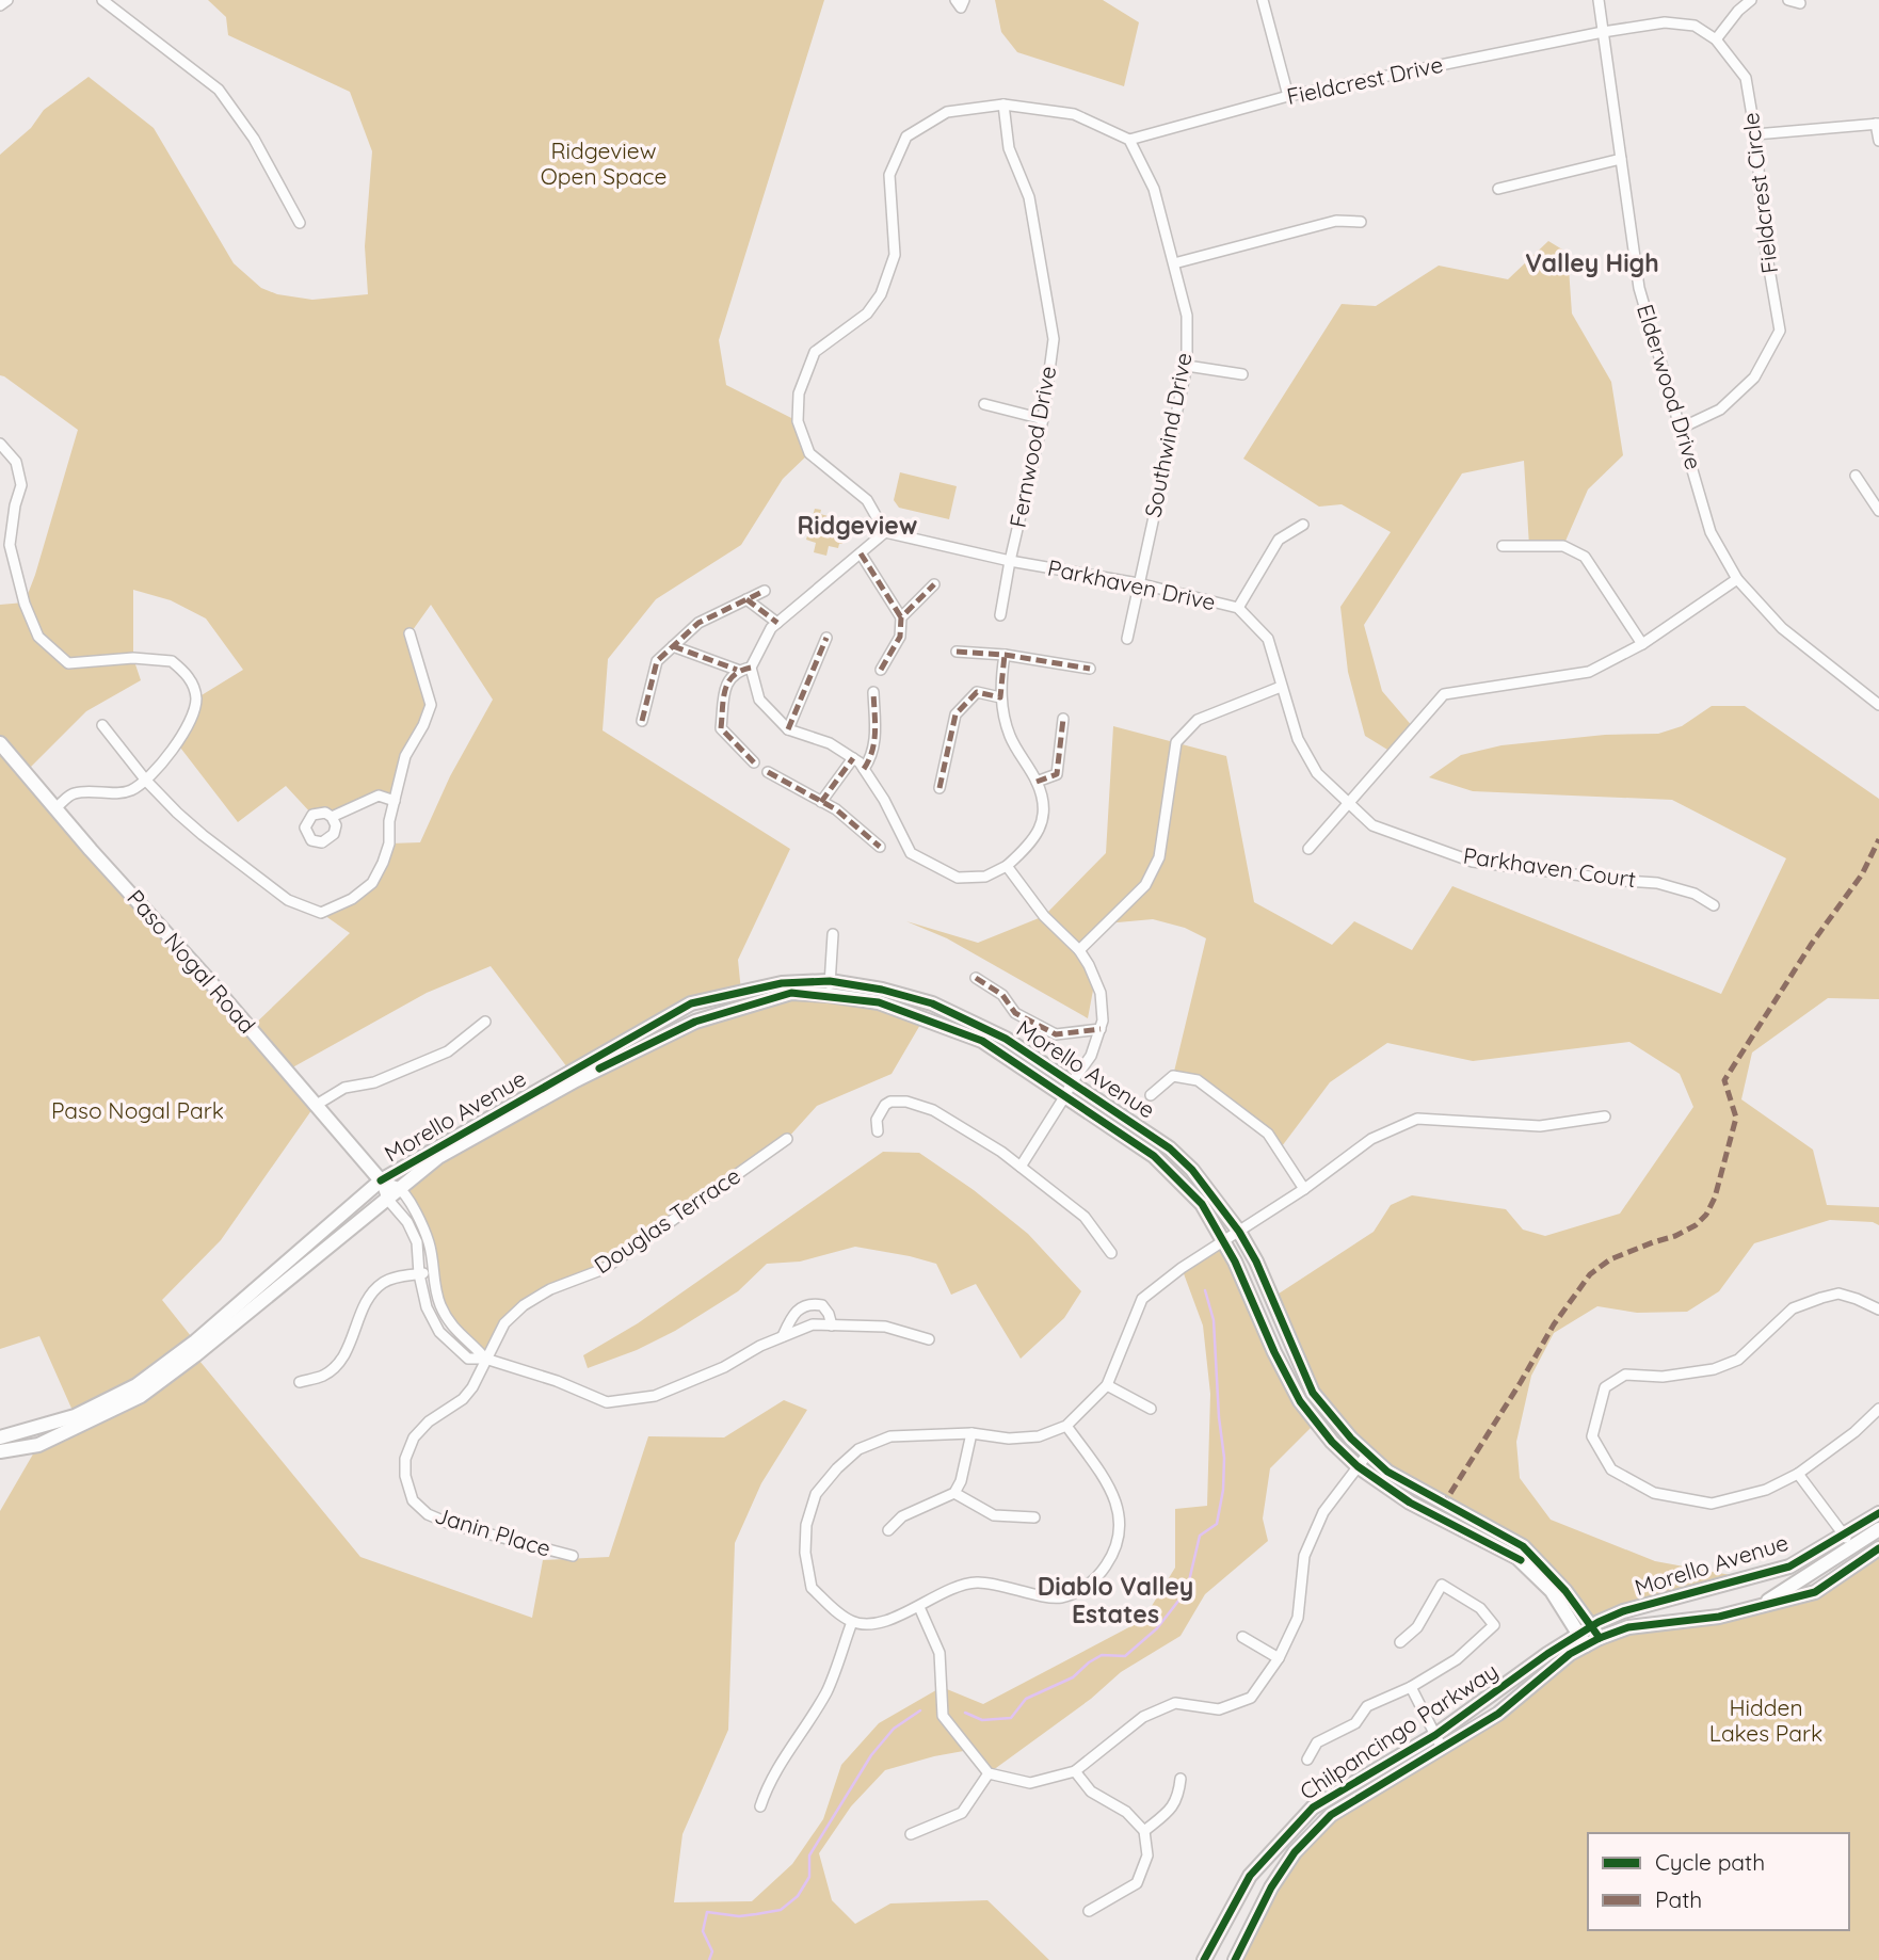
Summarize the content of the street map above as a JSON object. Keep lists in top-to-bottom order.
{
  "streets": {
    "street": [
      "Fieldcrest Drive",
      "Fieldcrest Circle",
      "Elderwood Drive",
      "Southwind Drive",
      "Fernwood Drive",
      "Parkhaven Drive",
      "Parkhaven Court",
      "Paso Nogal Road",
      "Morello Avenue",
      "Douglas Terrace",
      "Janin Place",
      "Chilpancingo Parkway"
    ]
  },
  "crossings": [
    ["Fieldcrest Drive", "Fieldcrest Circle"],
    ["Fieldcrest Drive", "Elderwood Drive"],
    ["Fieldcrest Drive", "Southwind Drive"],
    ["Fieldcrest Circle", "Elderwood Drive"],
    ["Southwind Drive", "Parkhaven Drive"],
    ["Fernwood Drive", "Parkhaven Drive"],
    ["Parkhaven Drive", "Parkhaven Court"],
    ["Paso Nogal Road", "Morello Avenue"],
    ["Morello Avenue", "Chilpancingo Parkway"],
    ["Douglas Terrace", "Janin Place"]
  ],
  "districts": ["Valley High", "Ridgeview", "Diablo Valley Estates"],
  "parks": ["Ridgeview Open Space", "Paso Nogal Park", "Hidden Lakes Park"],
  "legend": ["Cycle path", "Path"]
}
